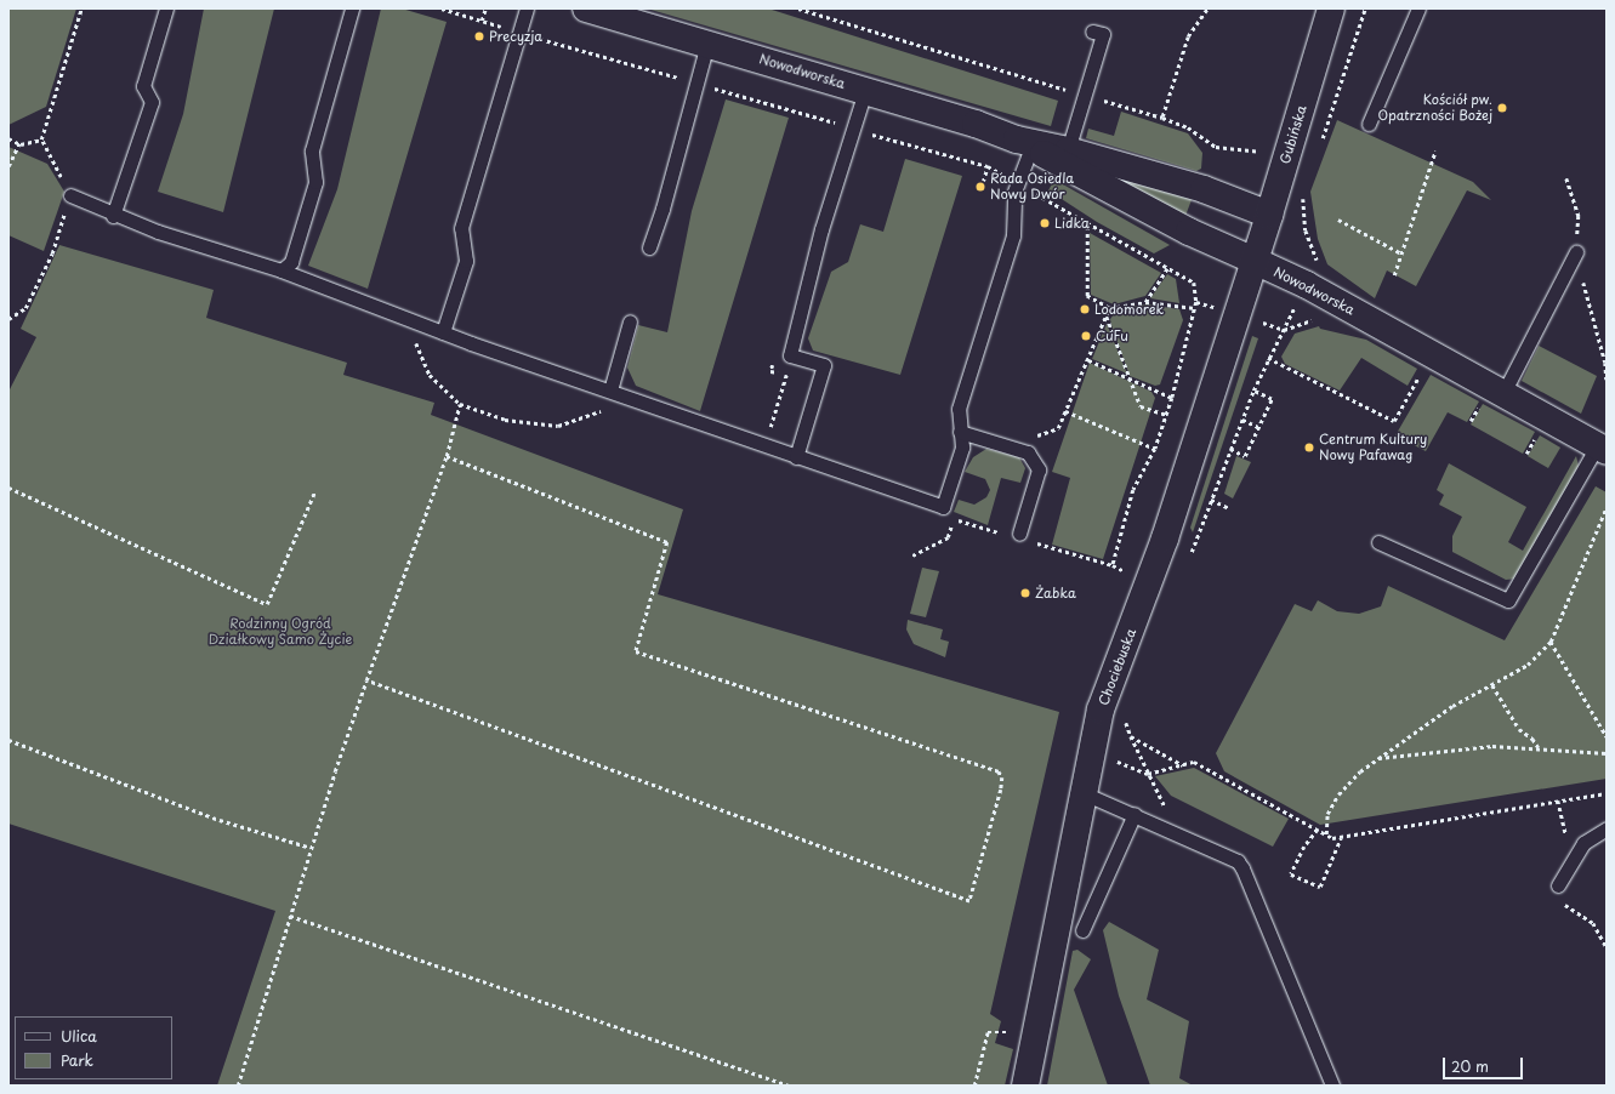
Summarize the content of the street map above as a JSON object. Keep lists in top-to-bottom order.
{
  "streets": {
    "street": ["Nowodworska", "Gubińska", "Chociebuska"]
  },
  "crossings": [
    ["Nowodworska", "Gubińska"],
    ["Nowodworska", "Chociebuska"],
    ["Gubińska", "Chociebuska"]
  ],
  "parks": ["Rodzinny Ogród Działkowy Samo Życie"],
  "places": [
    "Precyzja",
    "Kościół pw. Opatrzności Bożej",
    "Rada Osiedla Nowy Dwór",
    "Lidka",
    "Lodomorek",
    "CuFu",
    "Centrum Kultury Nowy Pafawag",
    "Żabka"
  ],
  "legend": ["Ulica", "Park"],
  "scale_bar": "20 m"
}
